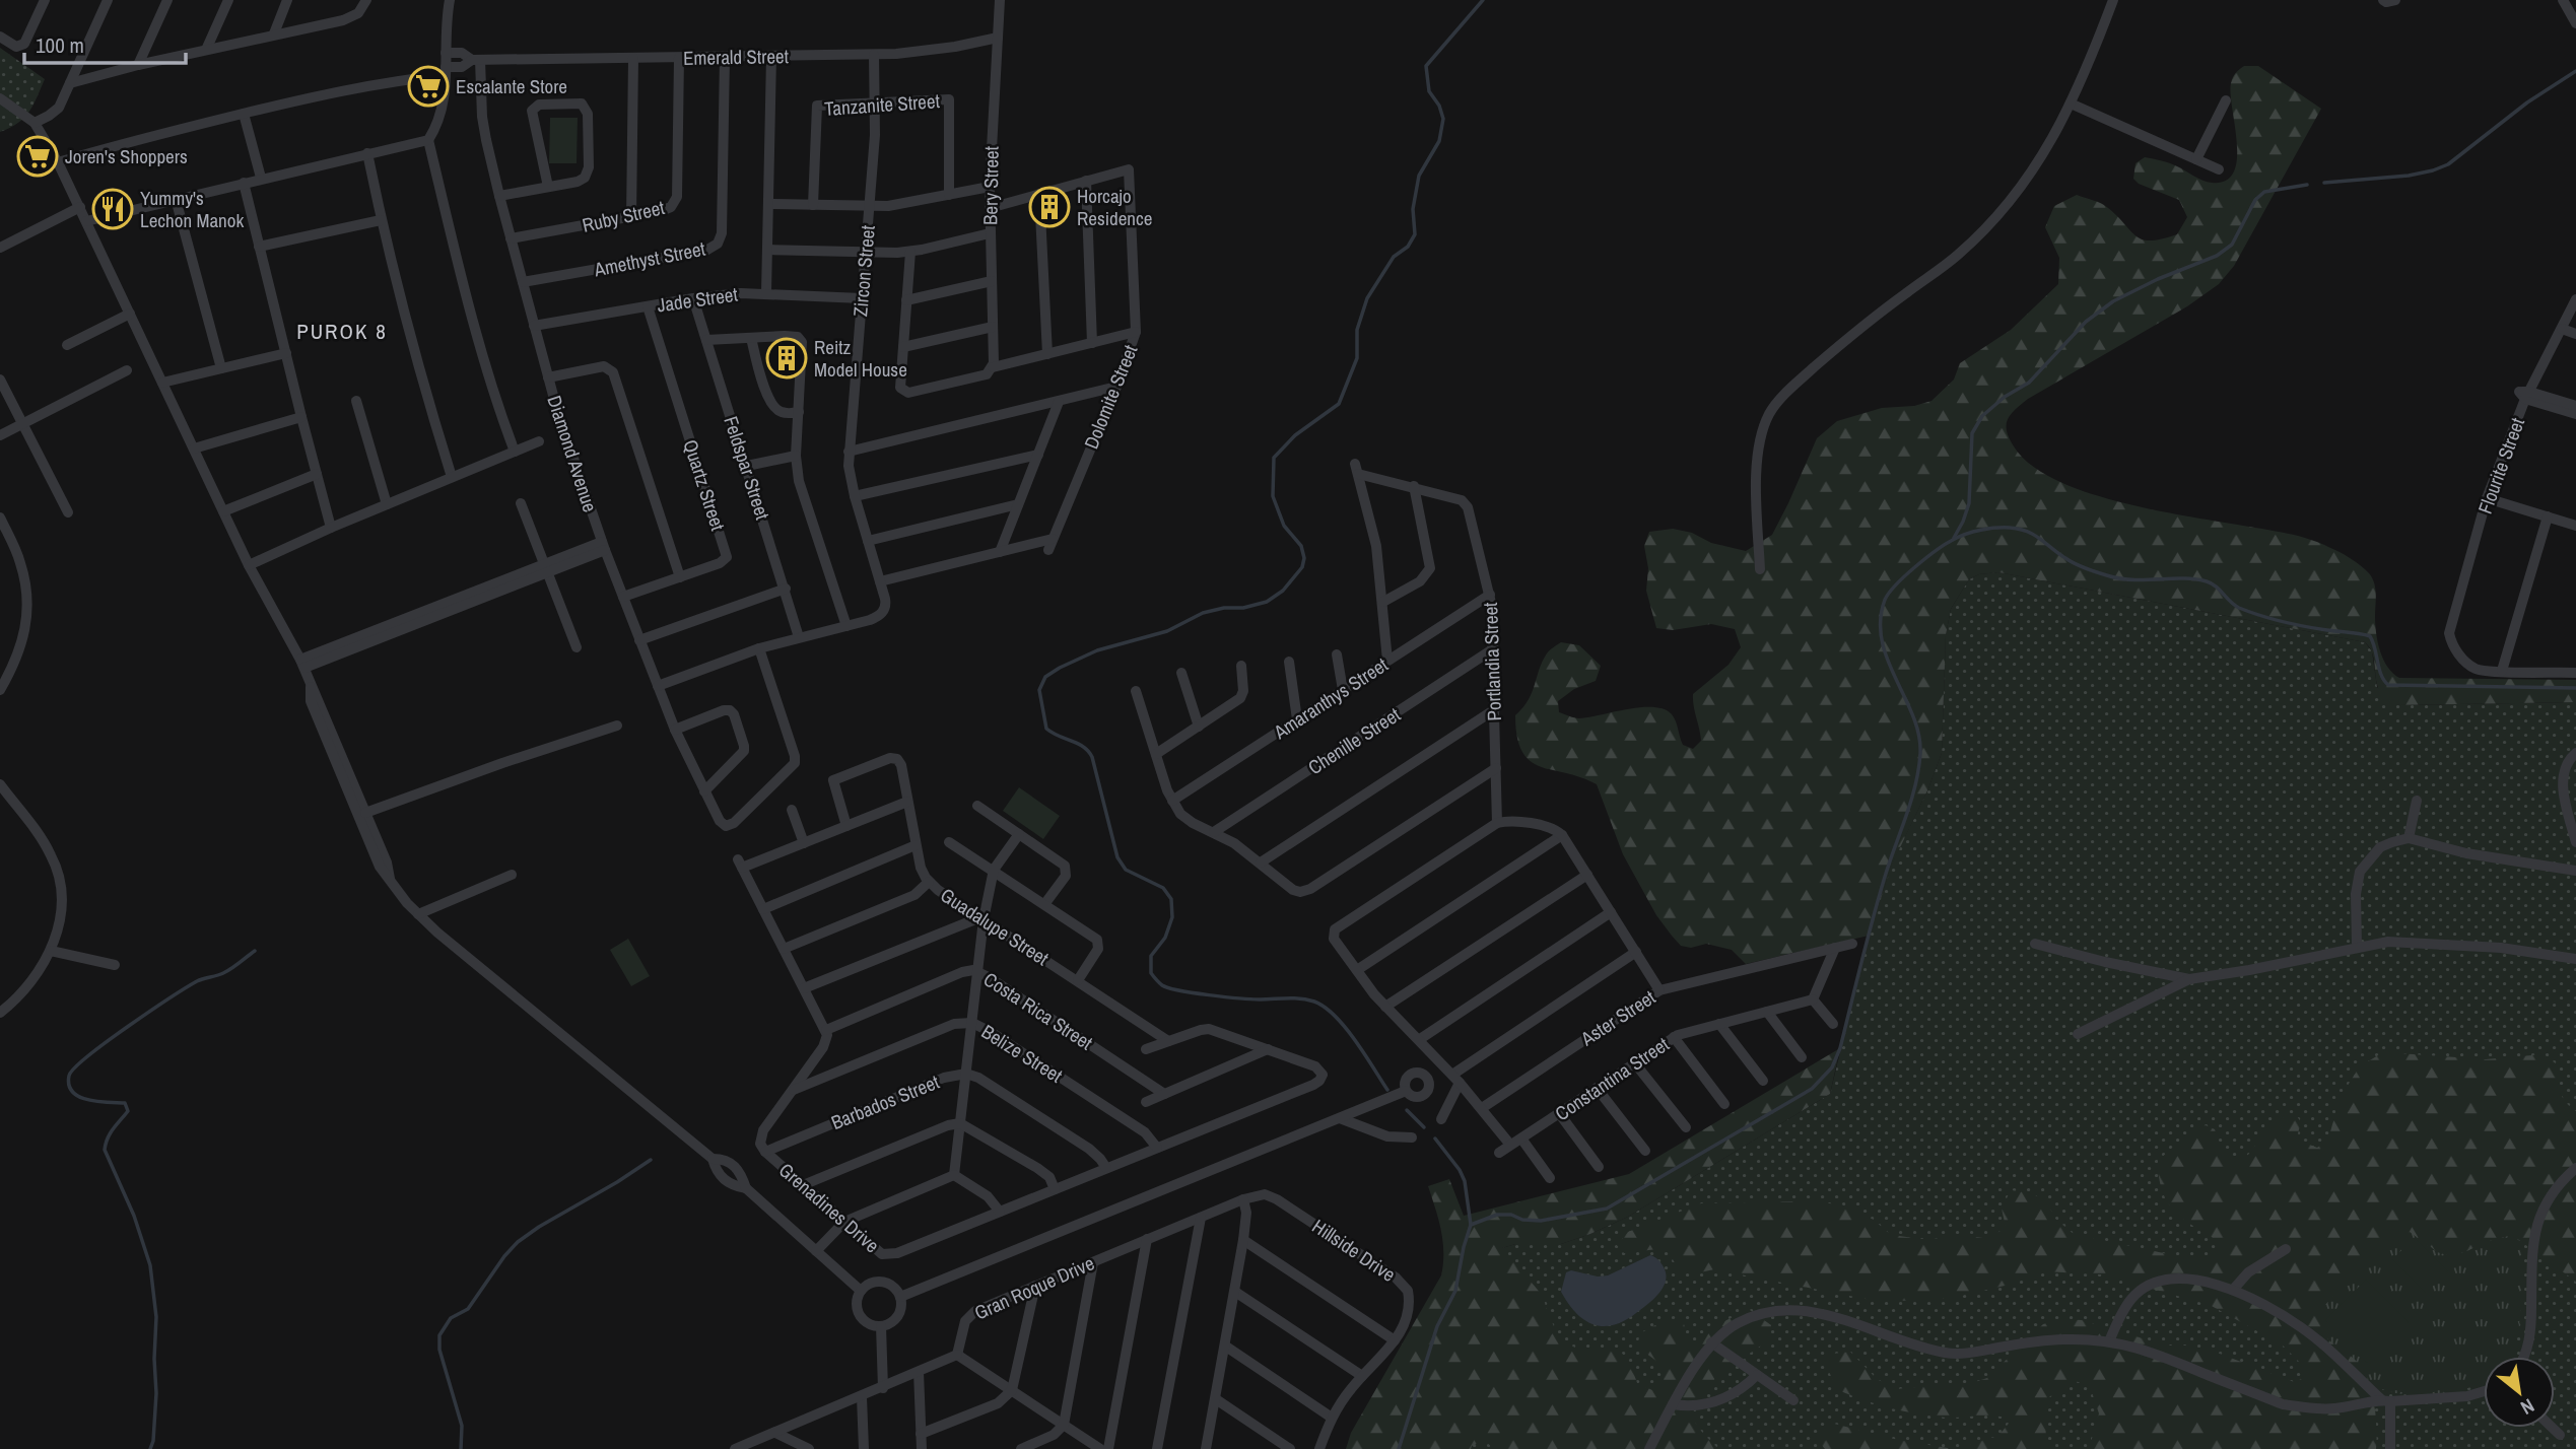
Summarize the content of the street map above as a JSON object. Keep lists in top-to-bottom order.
{
  "streets": {
    "street": [
      "Emerald Street",
      "Tanzanite Street",
      "Bery Street",
      "Ruby Street",
      "Amethyst Street",
      "Zircon Street",
      "Jade Street",
      "Dolomite Street",
      "Diamond Avenue",
      "Flourite Street",
      "Feldspar Street",
      "Quartz Street",
      "Portlandia Street",
      "Amaranthys Street",
      "Chenille Street",
      "Guadalupe Street",
      "Costa Rica Street",
      "Aster Street",
      "Belize Street",
      "Constantina Street",
      "Barbados Street",
      "Grenadines Drive",
      "Hillside Drive",
      "Gran Roque Drive"
    ]
  },
  "crossings": [
    ["Emerald Street", "Bery Street"],
    ["Emerald Street", "Ruby Street"],
    ["Emerald Street", "Amethyst Street"],
    ["Emerald Street", "Zircon Street"],
    ["Emerald Street", "Diamond Avenue"],
    ["Tanzanite Street", "Zircon Street"],
    ["Bery Street", "Dolomite Street"],
    ["Ruby Street", "Diamond Avenue"],
    ["Amethyst Street", "Diamond Avenue"],
    ["Zircon Street", "Jade Street"],
    ["Jade Street", "Diamond Avenue"],
    ["Jade Street", "Feldspar Street"],
    ["Jade Street", "Quartz Street"],
    ["Diamond Avenue", "Quartz Street"],
    ["Portlandia Street", "Amaranthys Street"],
    ["Portlandia Street", "Chenille Street"],
    ["Costa Rica Street", "Grenadines Drive"],
    ["Belize Street", "Grenadines Drive"],
    ["Barbados Street", "Grenadines Drive"],
    ["Hillside Drive", "Gran Roque Drive"]
  ],
  "districts": ["PUROK 8"],
  "places": {
    "supermarket": ["Escalante Store", "Joren's Shoppers"],
    "building": ["Horcajo Residence", "Reitz Model House"],
    "restaurant": ["Yummy's Lechon Manok"]
  },
  "scale_bar": "100 m",
  "north": "bottom right"
}
